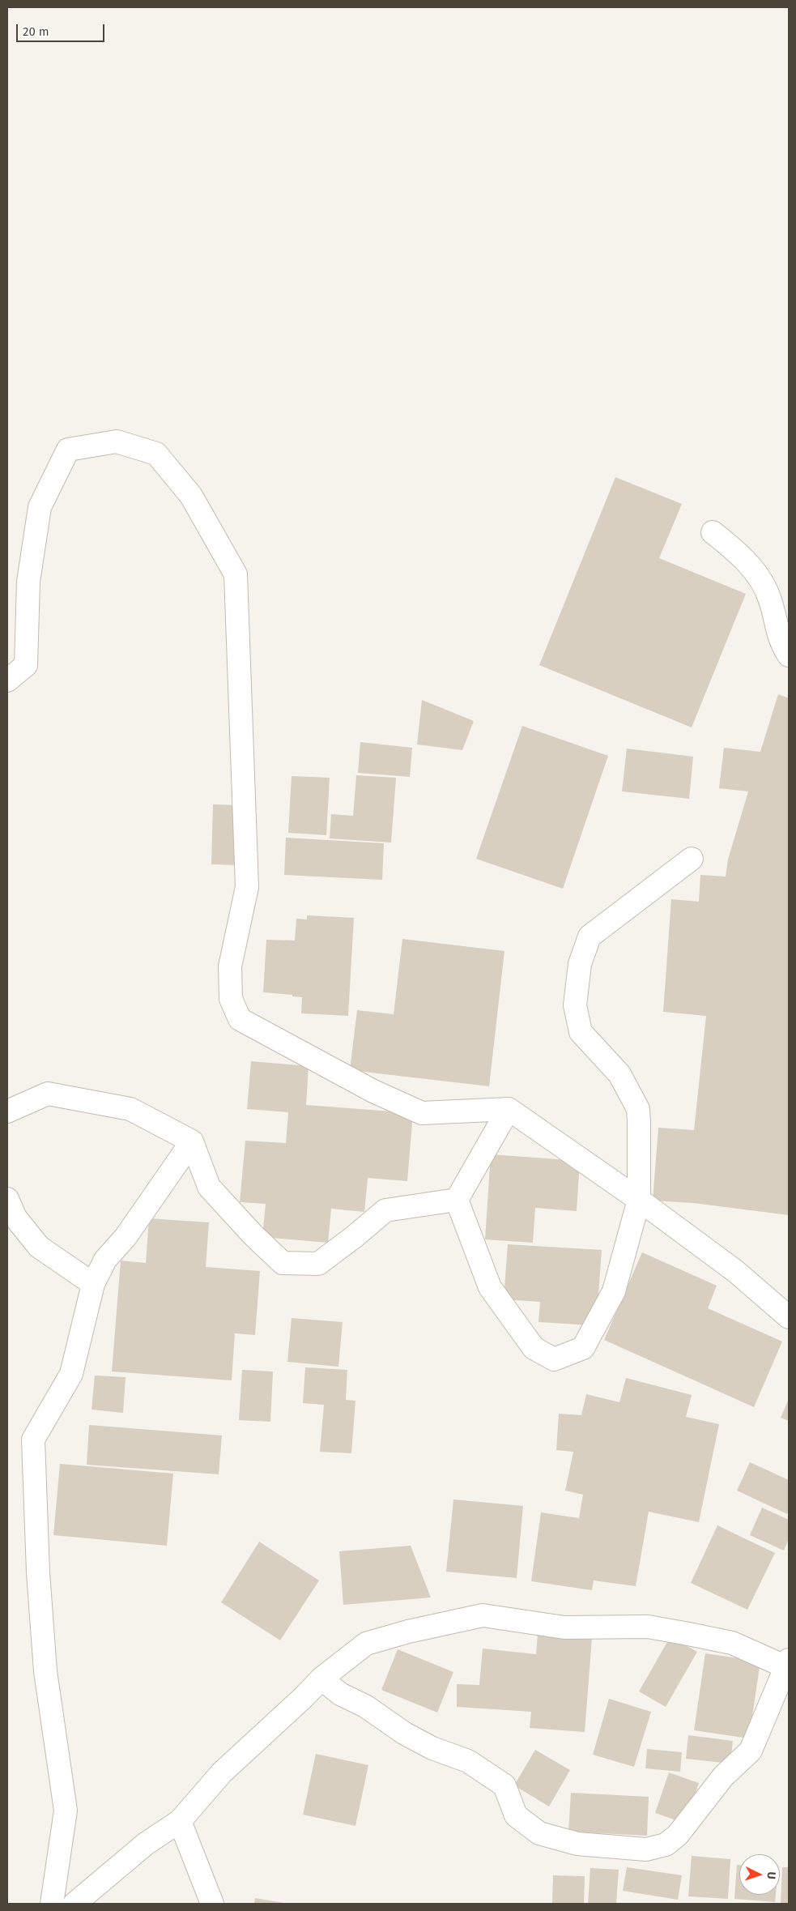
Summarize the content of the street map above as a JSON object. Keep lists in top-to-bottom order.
{
  "scale_bar": "20 m",
  "north": "right"
}
